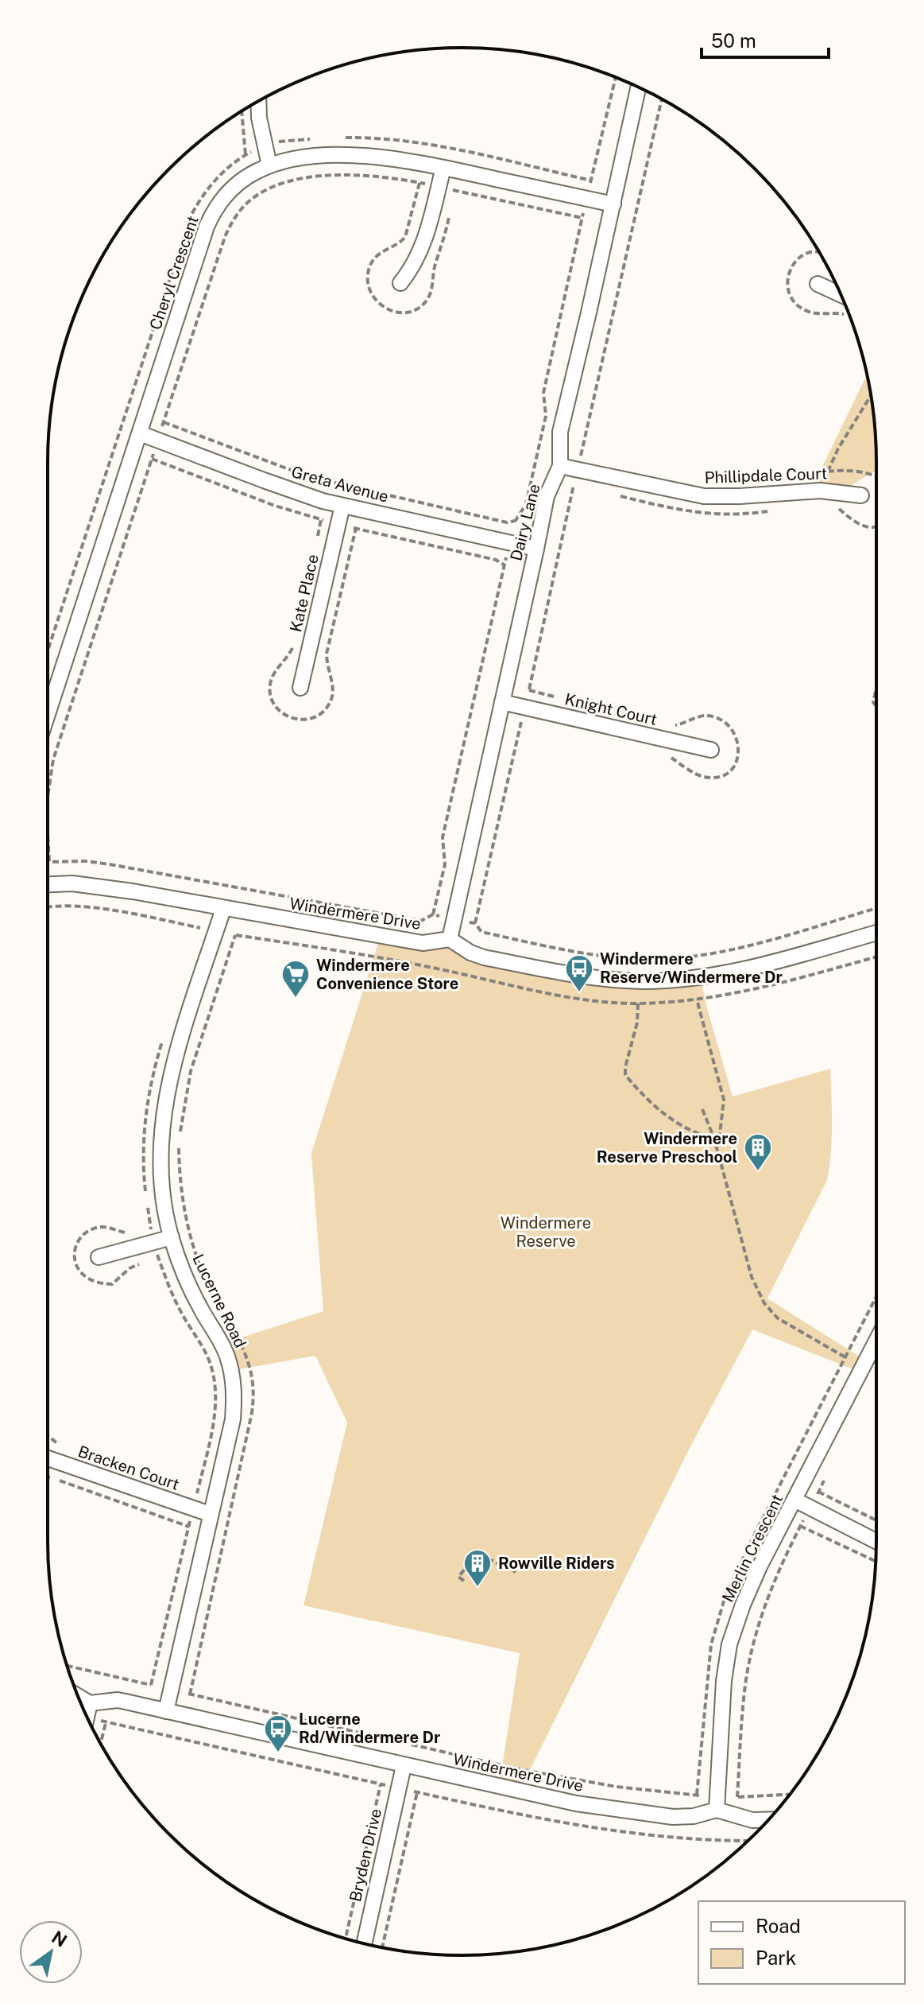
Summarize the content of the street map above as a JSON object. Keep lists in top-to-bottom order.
{
  "streets": {
    "street": [
      "Cheryl Crescent",
      "Phillipdale Court",
      "Greta Avenue",
      "Dairy Lane",
      "Kate Place",
      "Knight Court",
      "Windermere Drive",
      "Lucerne Road",
      "Bracken Court",
      "Merlin Crescent",
      "Bryden Drive"
    ]
  },
  "crossings": [
    ["Cheryl Crescent", "Greta Avenue"],
    ["Cheryl Crescent", "Dairy Lane"],
    ["Phillipdale Court", "Dairy Lane"],
    ["Greta Avenue", "Dairy Lane"],
    ["Greta Avenue", "Kate Place"],
    ["Dairy Lane", "Knight Court"],
    ["Dairy Lane", "Windermere Drive"],
    ["Windermere Drive", "Lucerne Road"],
    ["Windermere Drive", "Merlin Crescent"],
    ["Windermere Drive", "Bryden Drive"],
    ["Lucerne Road", "Bracken Court"]
  ],
  "parks": ["Windermere Reserve"],
  "places": {
    "bus stop": ["Windermere Reserve/Windermere Dr", "Lucerne Rd/Windermere Dr"],
    "supermarket": ["Windermere Convenience Store"],
    "building": ["Windermere Reserve Preschool", "Rowville Riders"]
  },
  "legend": ["Road", "Park"],
  "scale_bar": "50 m",
  "north": "top right"
}
